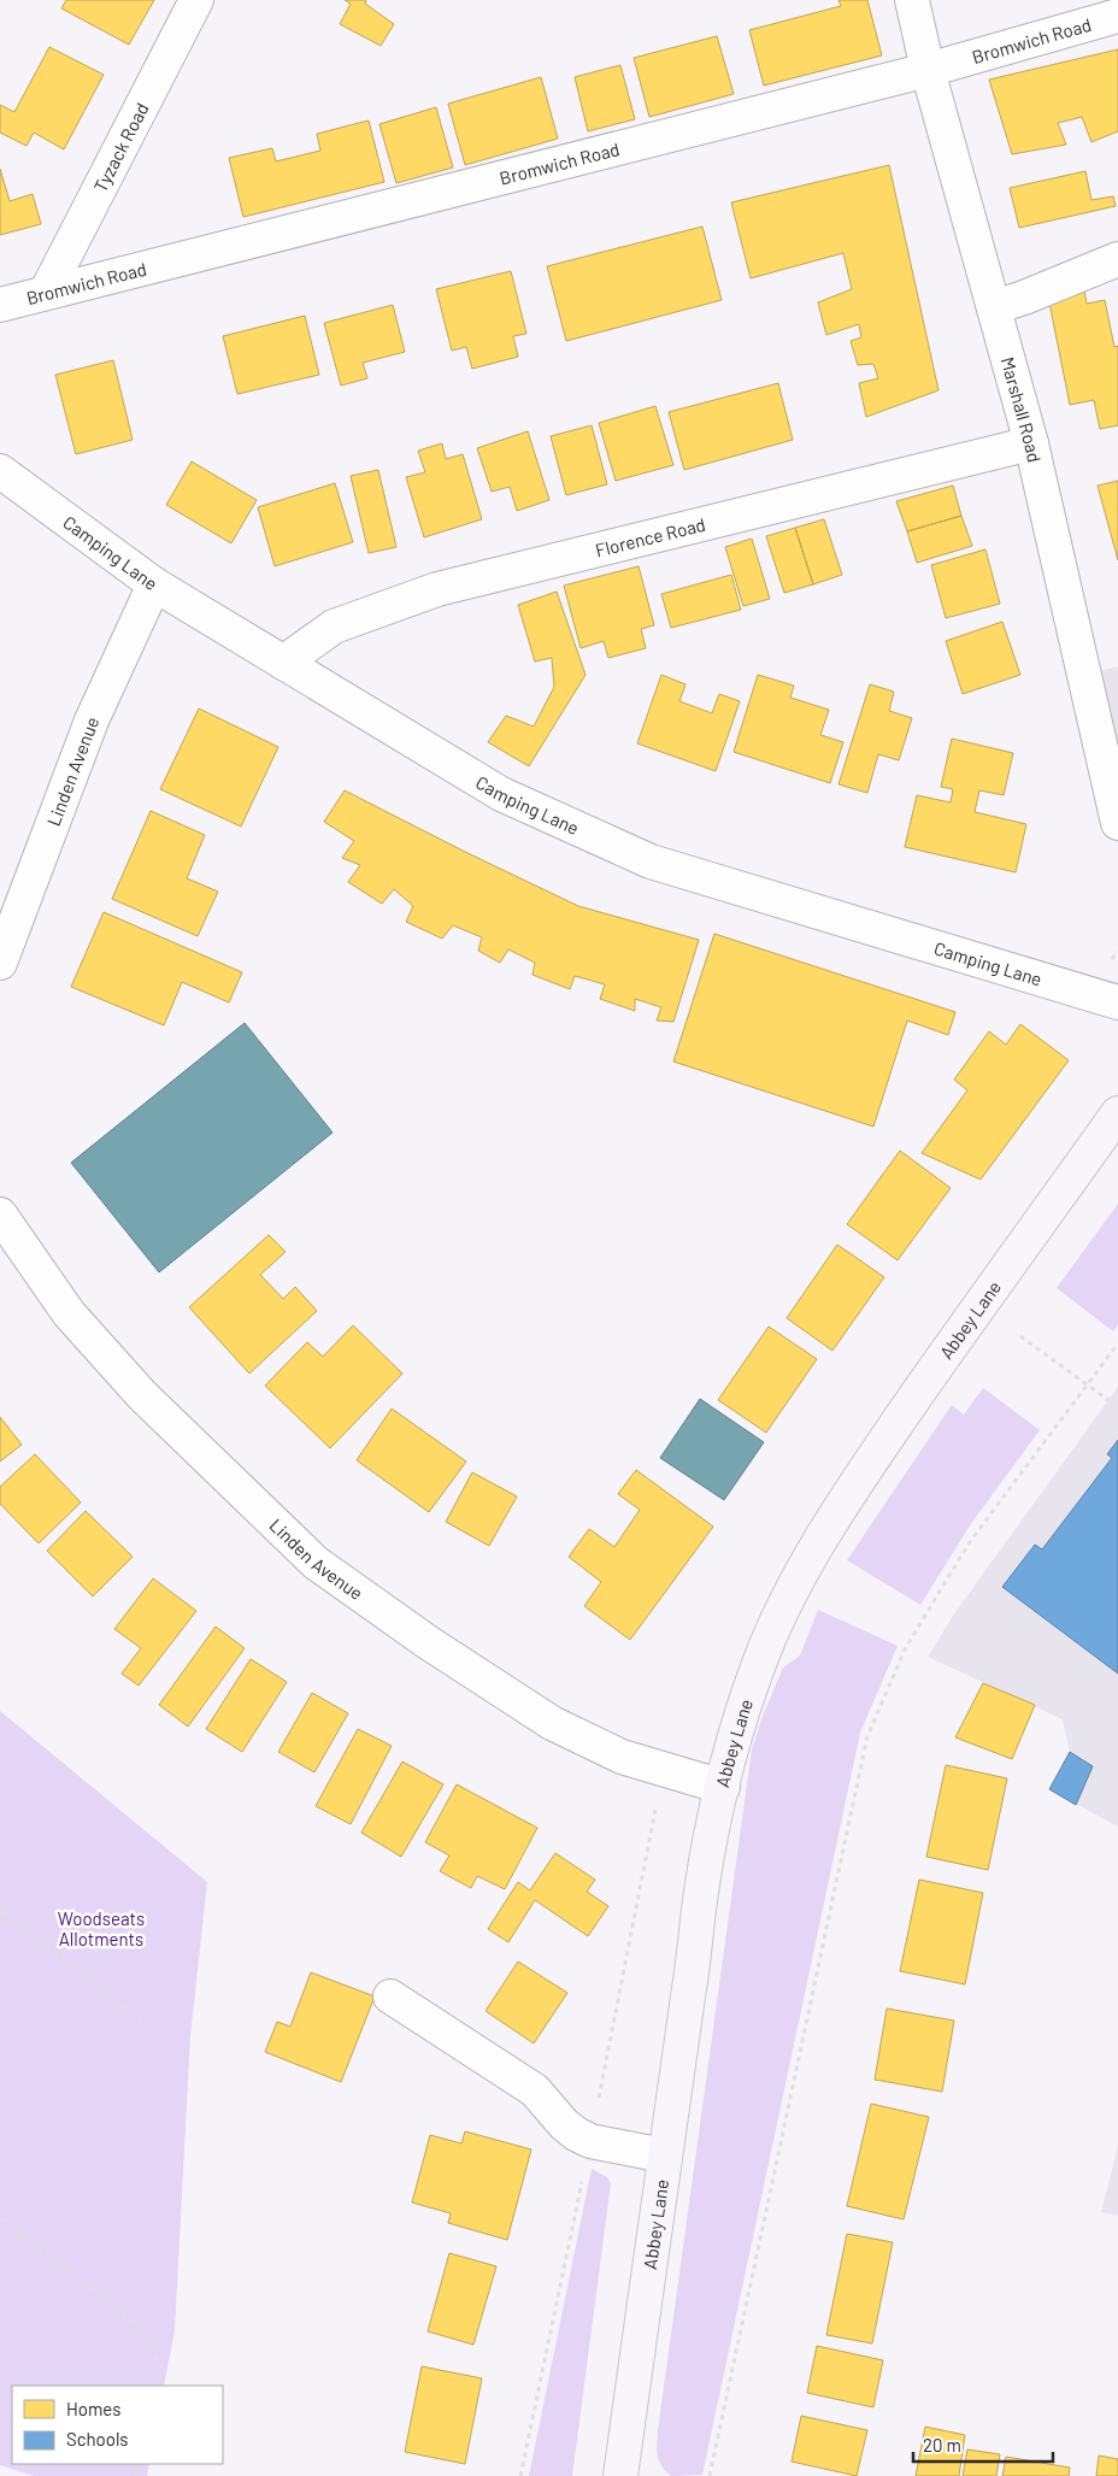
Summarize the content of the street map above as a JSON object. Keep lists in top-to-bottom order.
{
  "streets": {
    "main road": ["Abbey Lane"],
    "street": [
      "Bromwich Road",
      "Tyzack Road",
      "Marshall Road",
      "Florence Road",
      "Camping Lane",
      "Linden Avenue"
    ]
  },
  "crossings": [
    ["Bromwich Road", "Tyzack Road"],
    ["Bromwich Road", "Marshall Road"],
    ["Marshall Road", "Florence Road"],
    ["Florence Road", "Camping Lane"],
    ["Camping Lane", "Linden Avenue"],
    ["Linden Avenue", "Abbey Lane"]
  ],
  "parks": ["Woodseats Allotments"],
  "legend": ["Homes", "Schools"],
  "scale_bar": "20 m"
}
